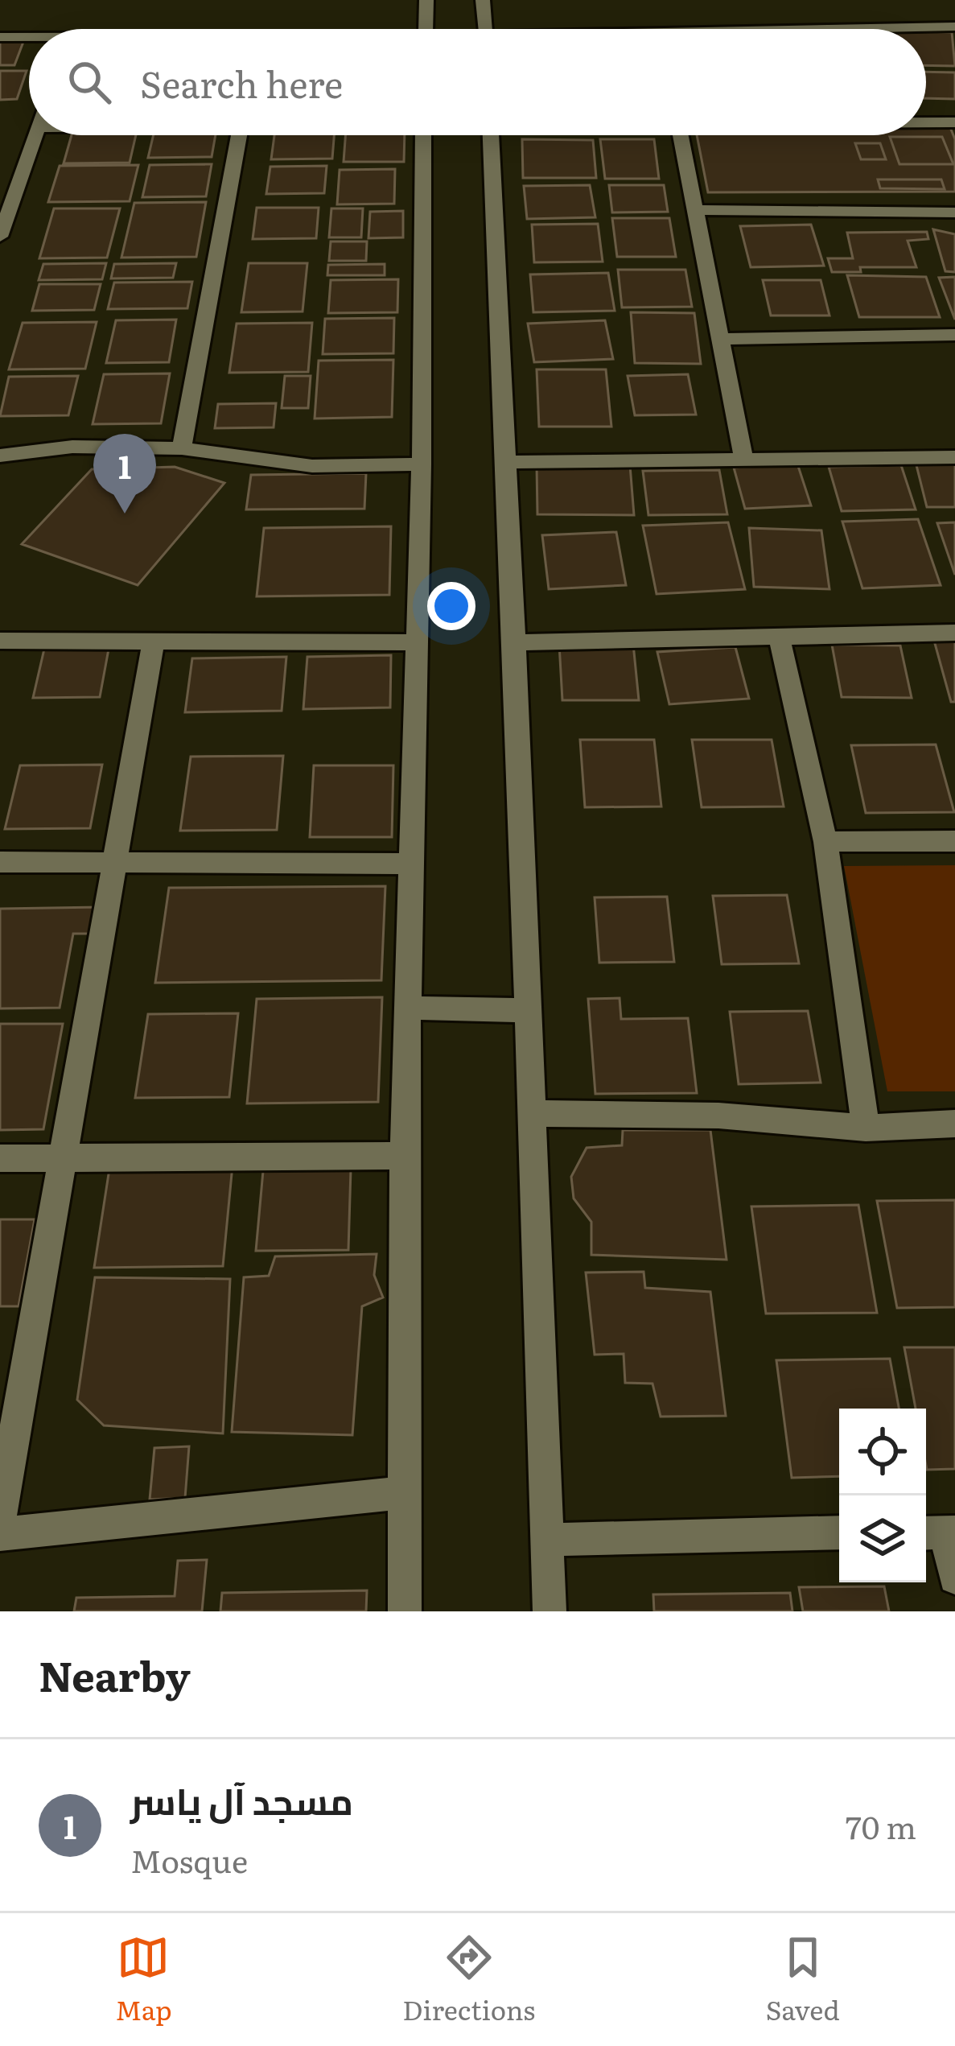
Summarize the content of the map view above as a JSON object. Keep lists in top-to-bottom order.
{
  "page": {
    "search": "Search here",
    "pins": "1",
    "heading": "Nearby",
    "list": [
      {
        "mark": "1",
        "name": "مسجد آل ياسر",
        "note": "Mosque",
        "value": "70 m"
      }
    ],
    "nav": ["Map", "Directions", "Saved"]
  }
}
